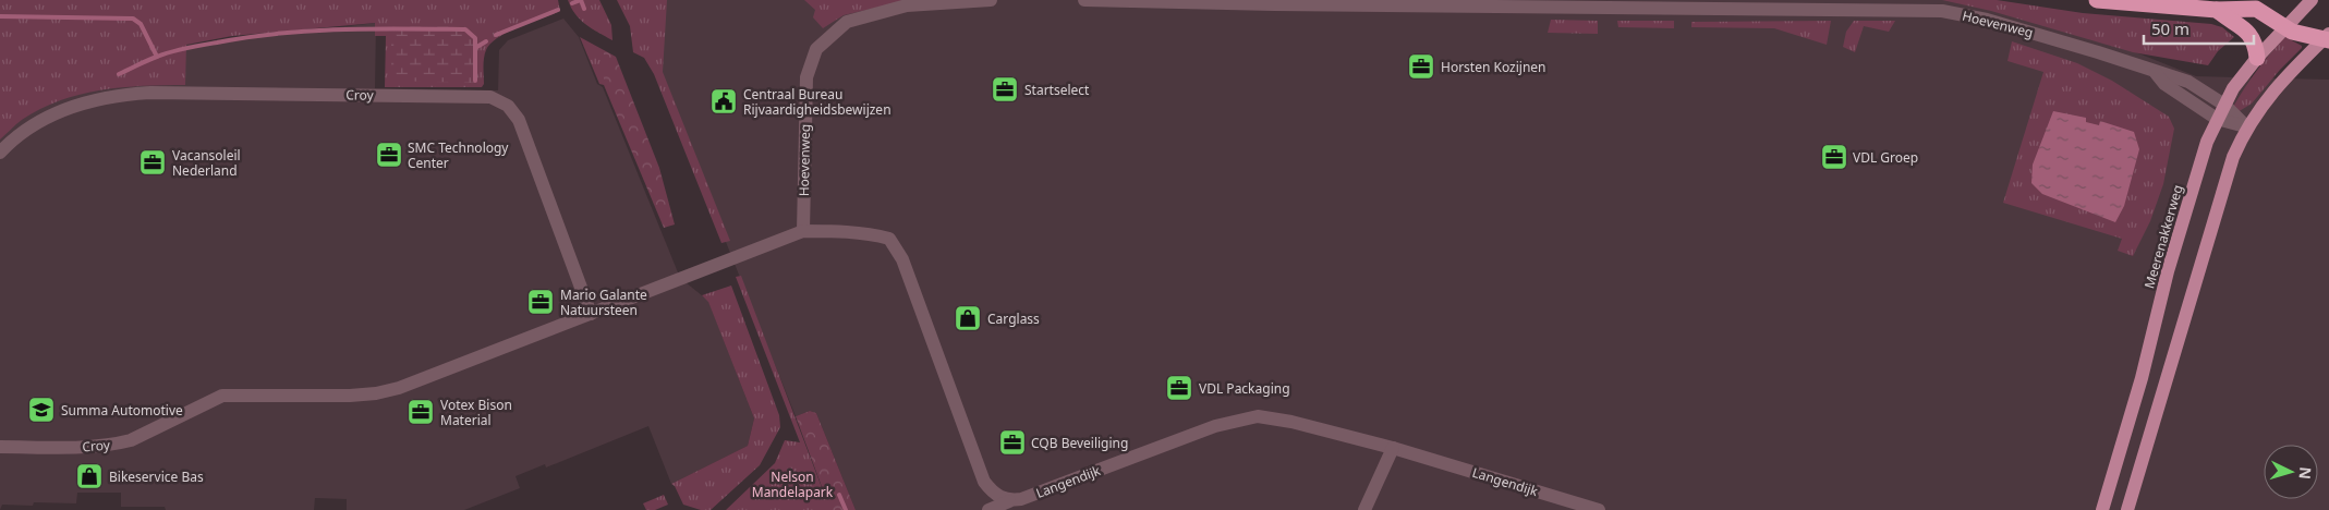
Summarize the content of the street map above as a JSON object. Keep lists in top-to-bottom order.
{
  "streets": {
    "main road": ["Meerenakkerweg"],
    "street": ["Hoevenweg", "Croy", "Langendijk"]
  },
  "crossings": [
    ["Hoevenweg", "Croy"],
    ["Hoevenweg", "Meerenakkerweg"]
  ],
  "parks": ["Nelson Mandelapark"],
  "places": {
    "office": [
      "Horsten Kozijnen",
      "Startselect",
      "SMC Technology Center",
      "VDL Groep",
      "Vacansoleil Nederland",
      "Mario Galante Natuursteen",
      "VDL Packaging",
      "Votex Bison Material",
      "CQB Beveiliging"
    ],
    "public building": ["Centraal Bureau Rijvaardigheidsbewijzen"],
    "shop": ["Carglass", "Bikeservice Bas"],
    "school or university": ["Summa Automotive"]
  },
  "scale_bar": "50 m",
  "north": "right"
}
